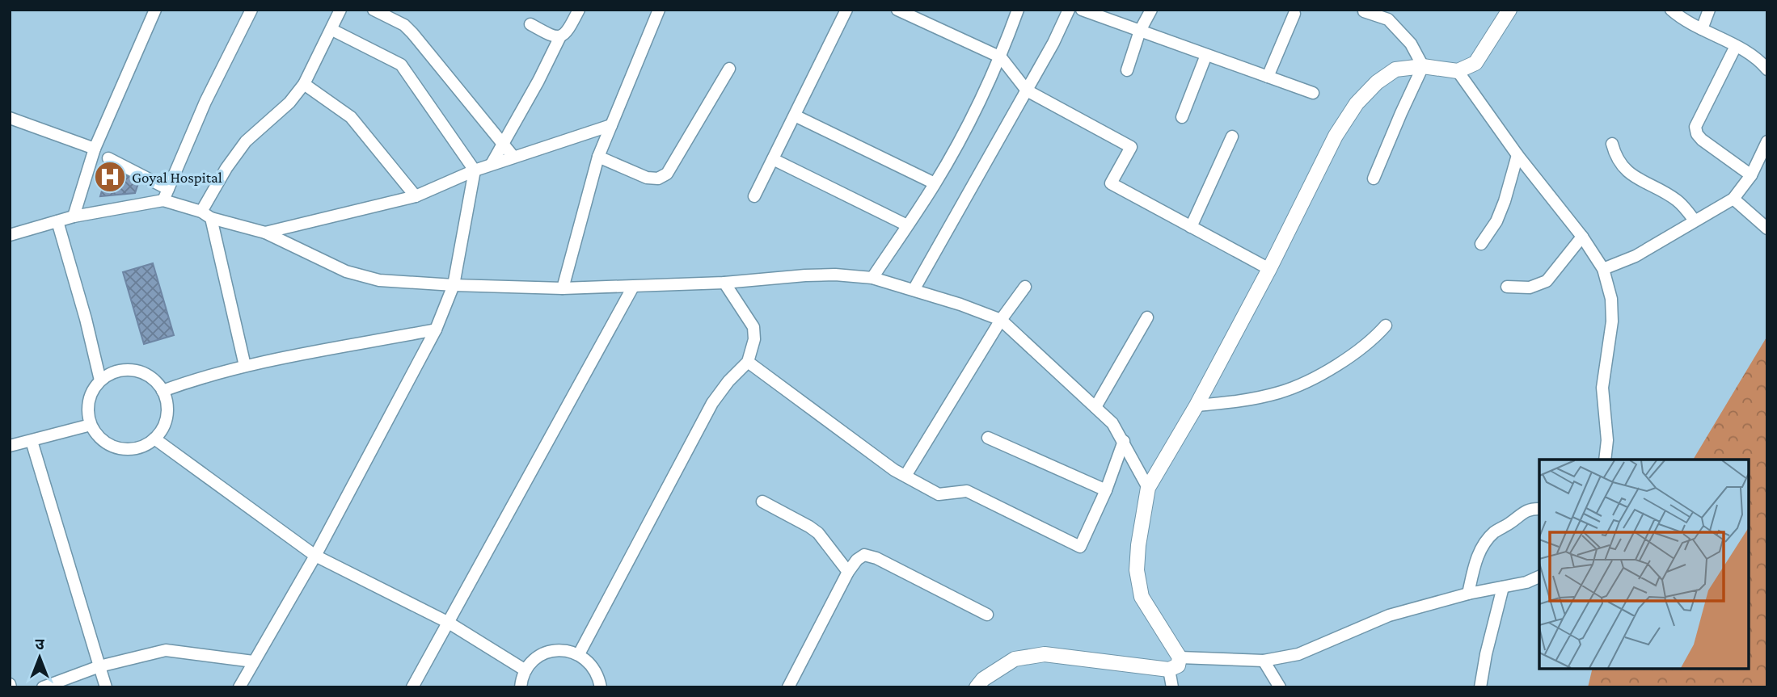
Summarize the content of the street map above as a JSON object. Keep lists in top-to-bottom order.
{
  "places": {
    "hospital": ["Goyal Hospital"]
  },
  "north": "top"
}
